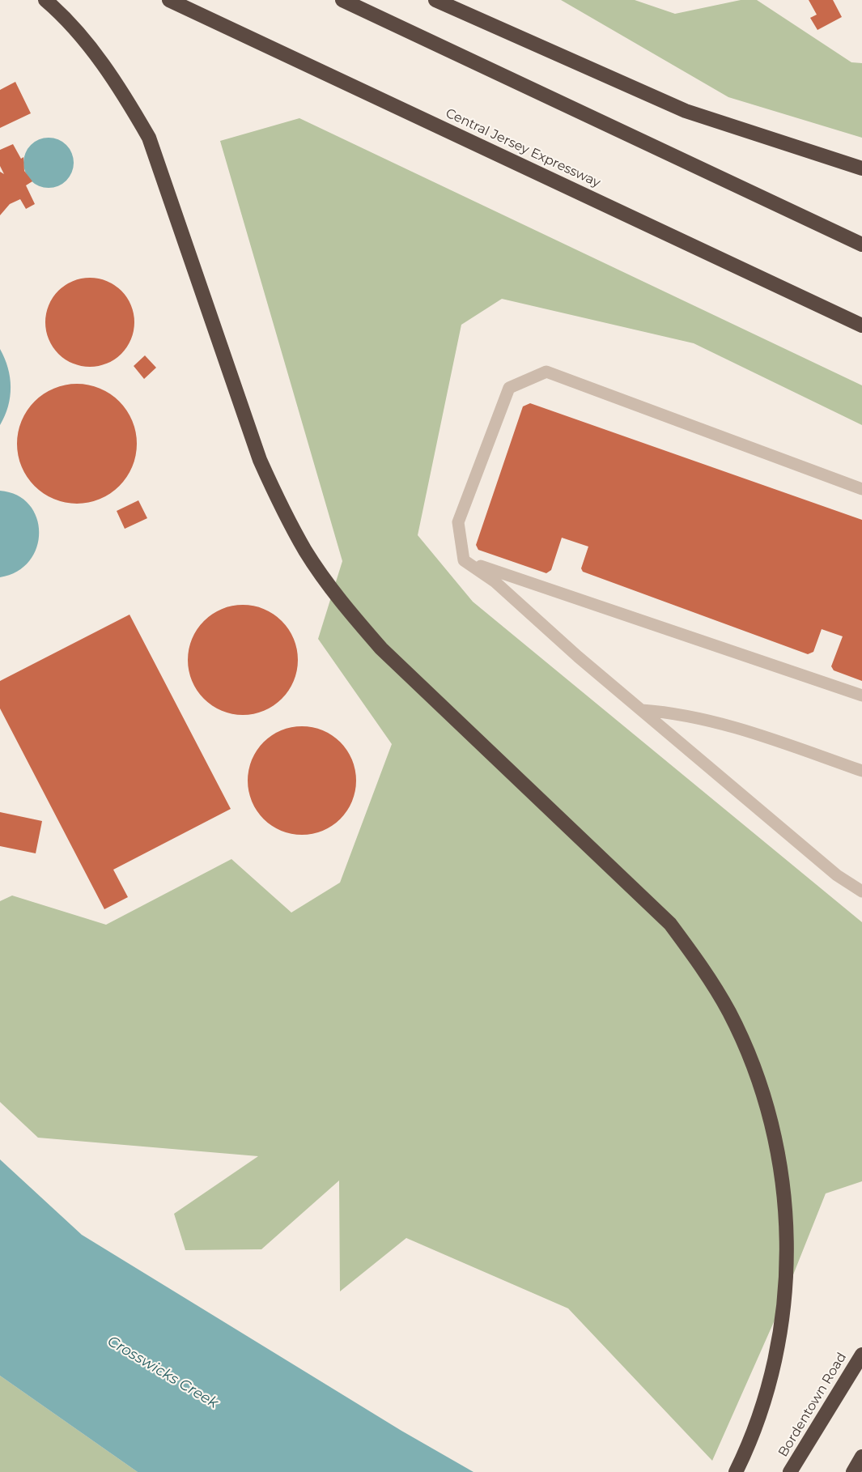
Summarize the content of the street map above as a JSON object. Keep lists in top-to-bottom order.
{
  "streets": {
    "highway": ["Central Jersey Expressway", "Bordentown Road"]
  },
  "water": ["Crosswicks Creek"]
}
